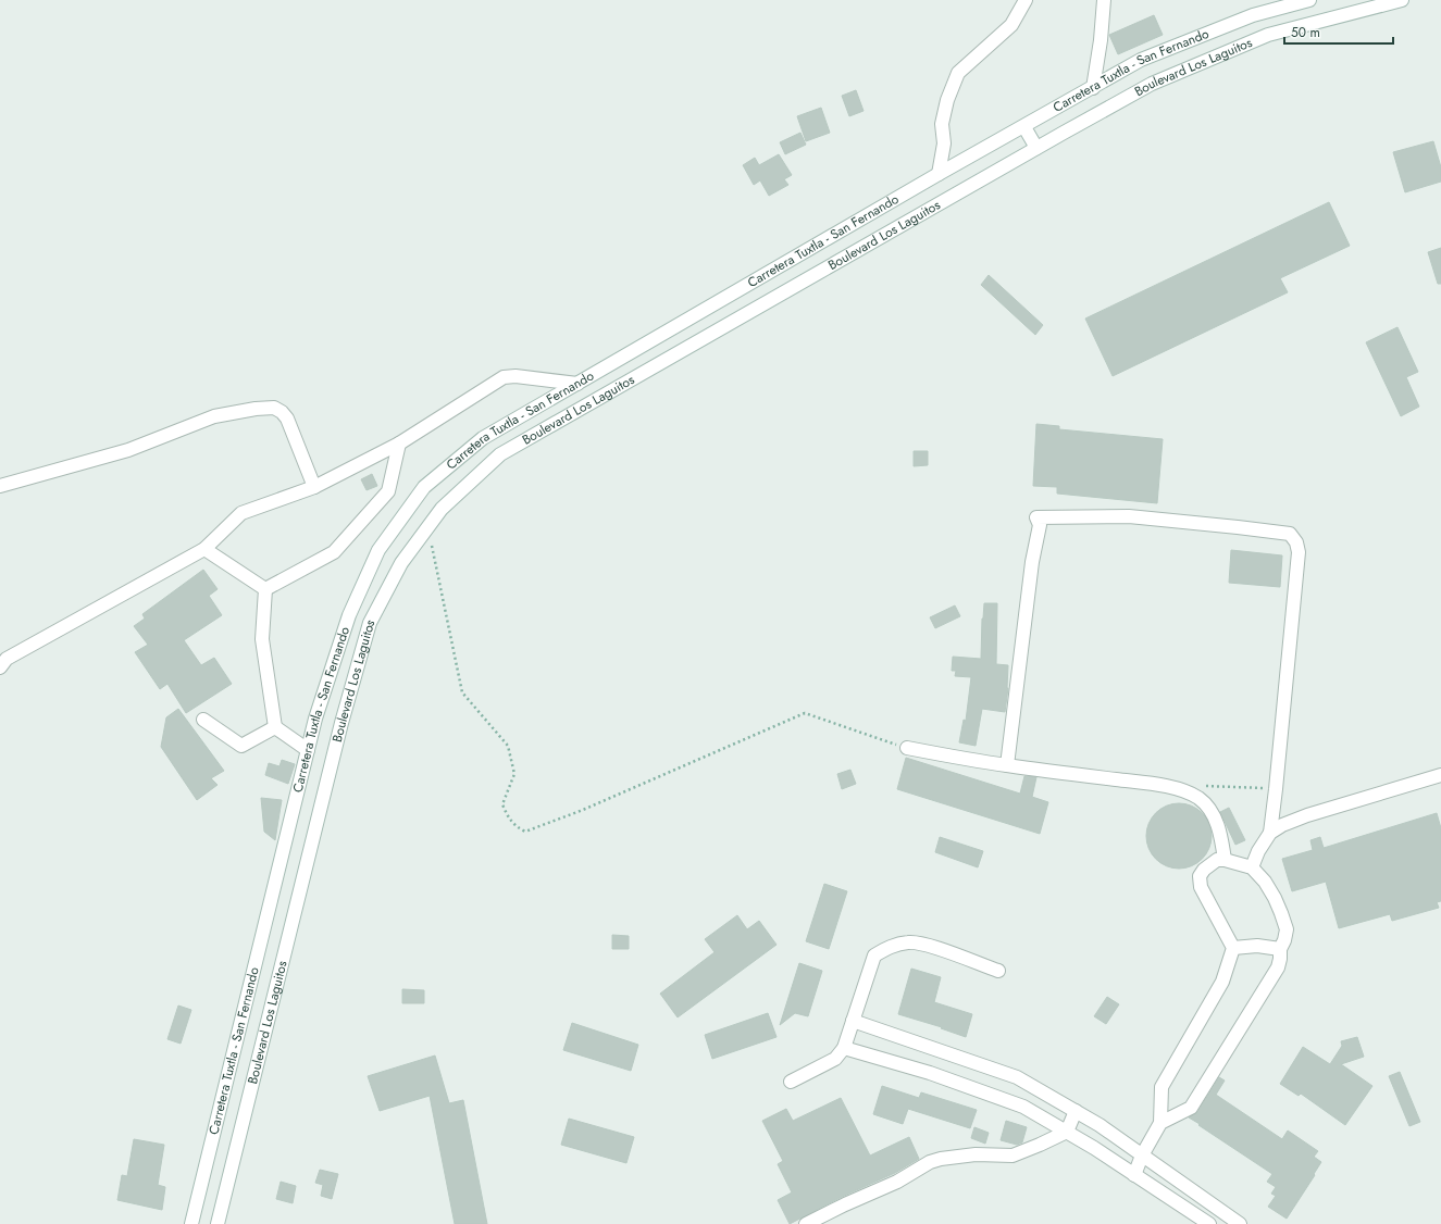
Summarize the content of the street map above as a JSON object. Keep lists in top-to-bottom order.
{
  "streets": {
    "street": ["Boulevard Los Laguitos", "Carretera Tuxtla - San Fernando"]
  },
  "scale_bar": "50 m"
}
